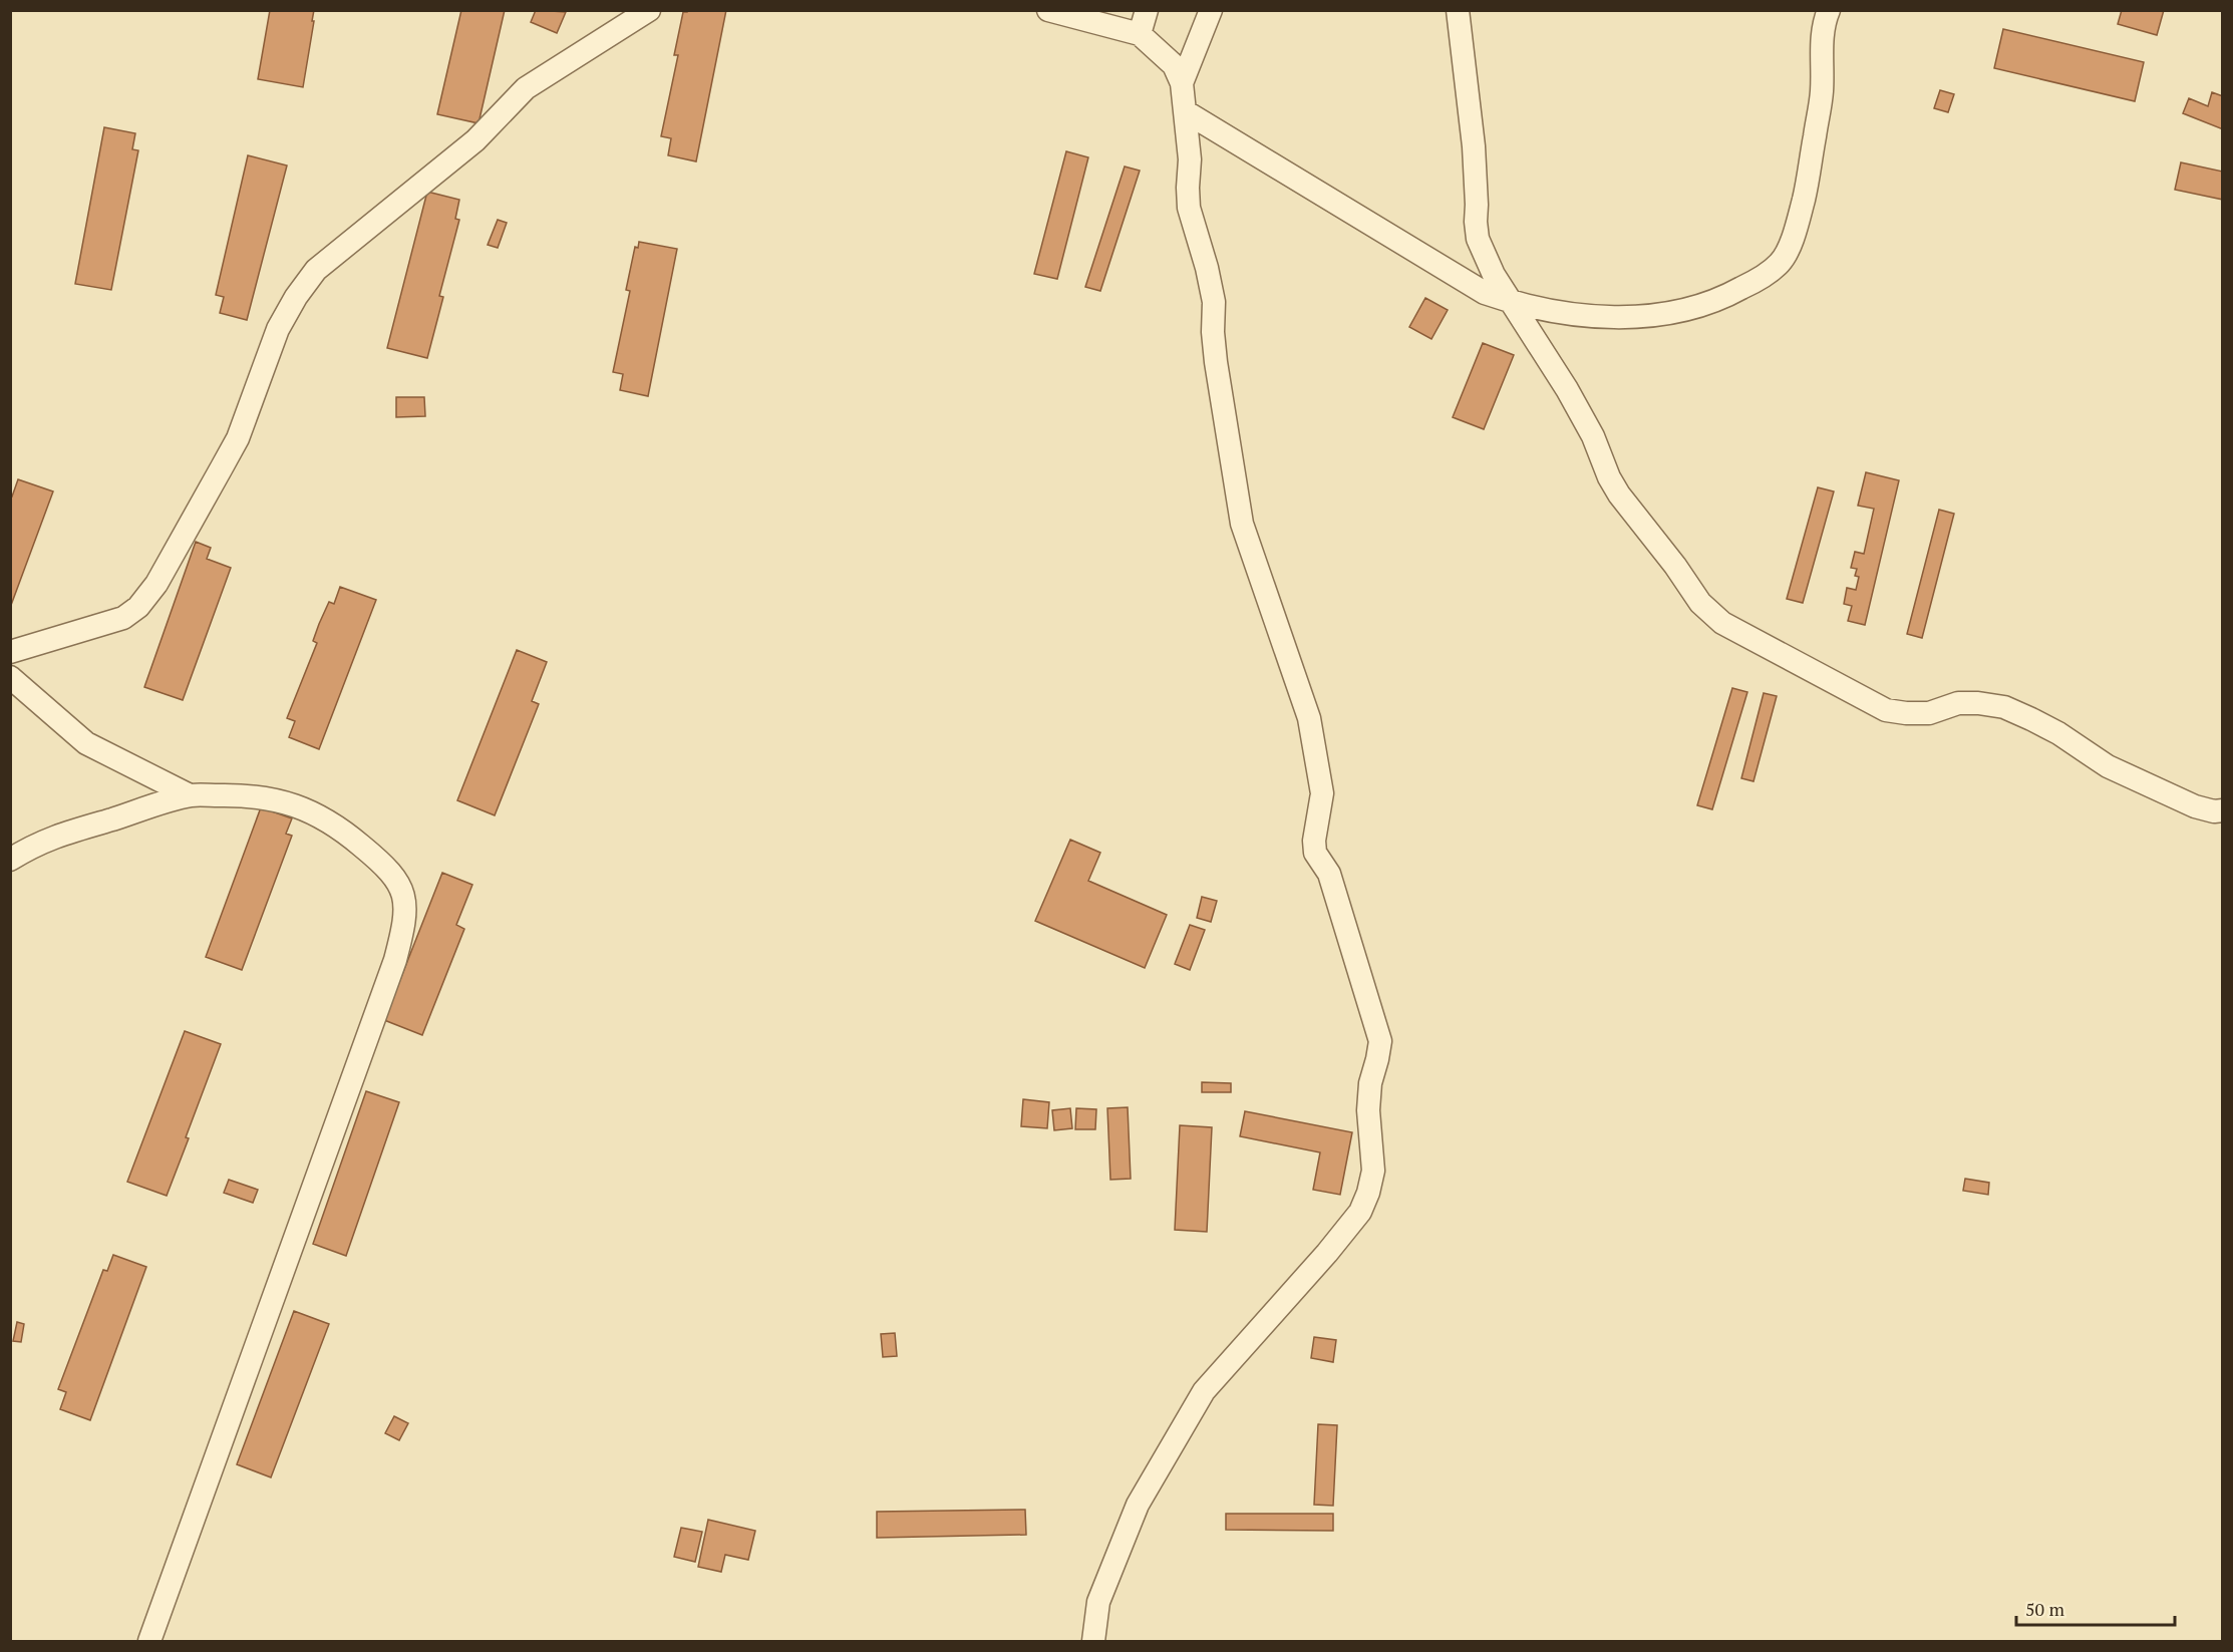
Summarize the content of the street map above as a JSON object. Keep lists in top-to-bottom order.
{
  "scale_bar": "50 m"
}
